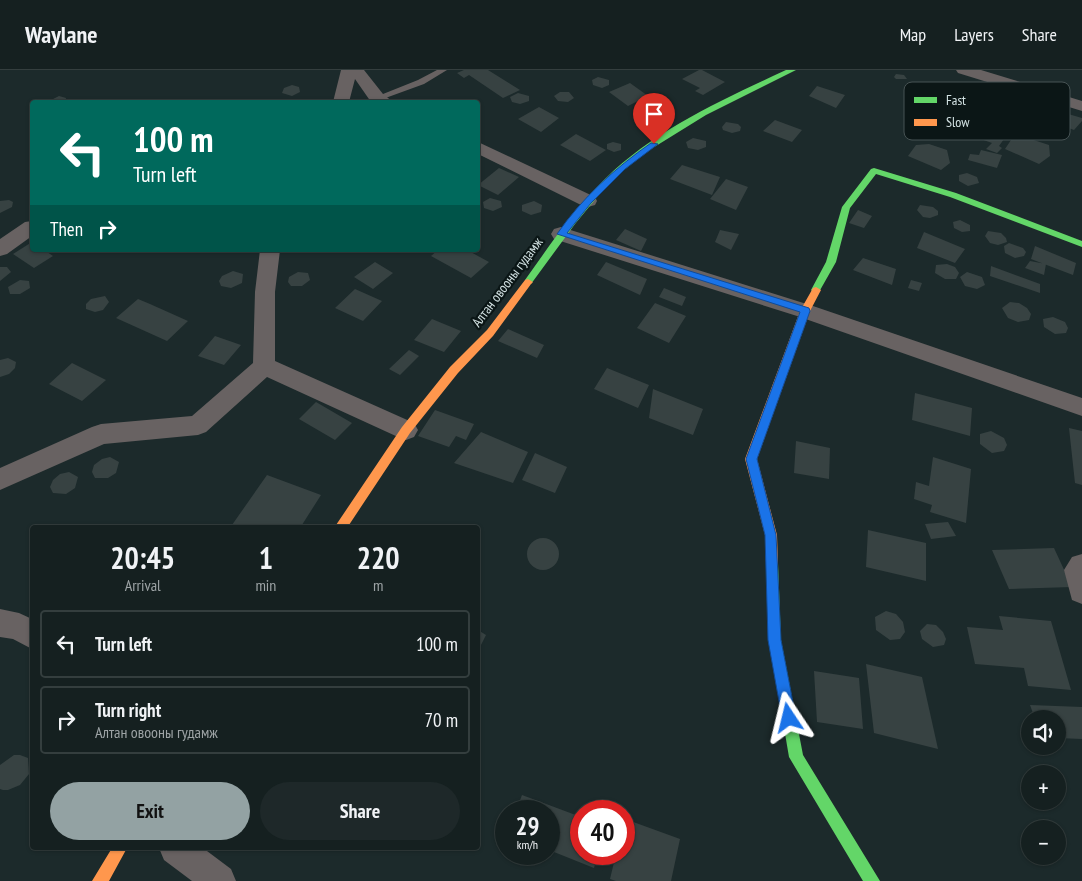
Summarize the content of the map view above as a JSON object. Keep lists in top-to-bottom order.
{
  "streets": {
    "street": ["Алтан овооны гудамж"]
  },
  "legend": ["Fast", "Slow"],
  "page": {
    "header": "Waylane",
    "nav": ["Map", "Layers", "Share"],
    "turn": ["100 m", "Turn left"],
    "then": "Then",
    "eta": [
      "20:45",
      "Arrival",
      "1",
      "min",
      "220",
      "m"
    ],
    "list": [
      {
        "name": "Turn left",
        "value": "100 m"
      },
      {
        "name": "Turn right",
        "note": "Алтан овооны гудамж",
        "value": "70 m"
      }
    ],
    "map_buttons": ["+", "−"],
    "buttons": ["Exit", "Share"],
    "speed": "29 km/h",
    "limit": "40"
  }
}
